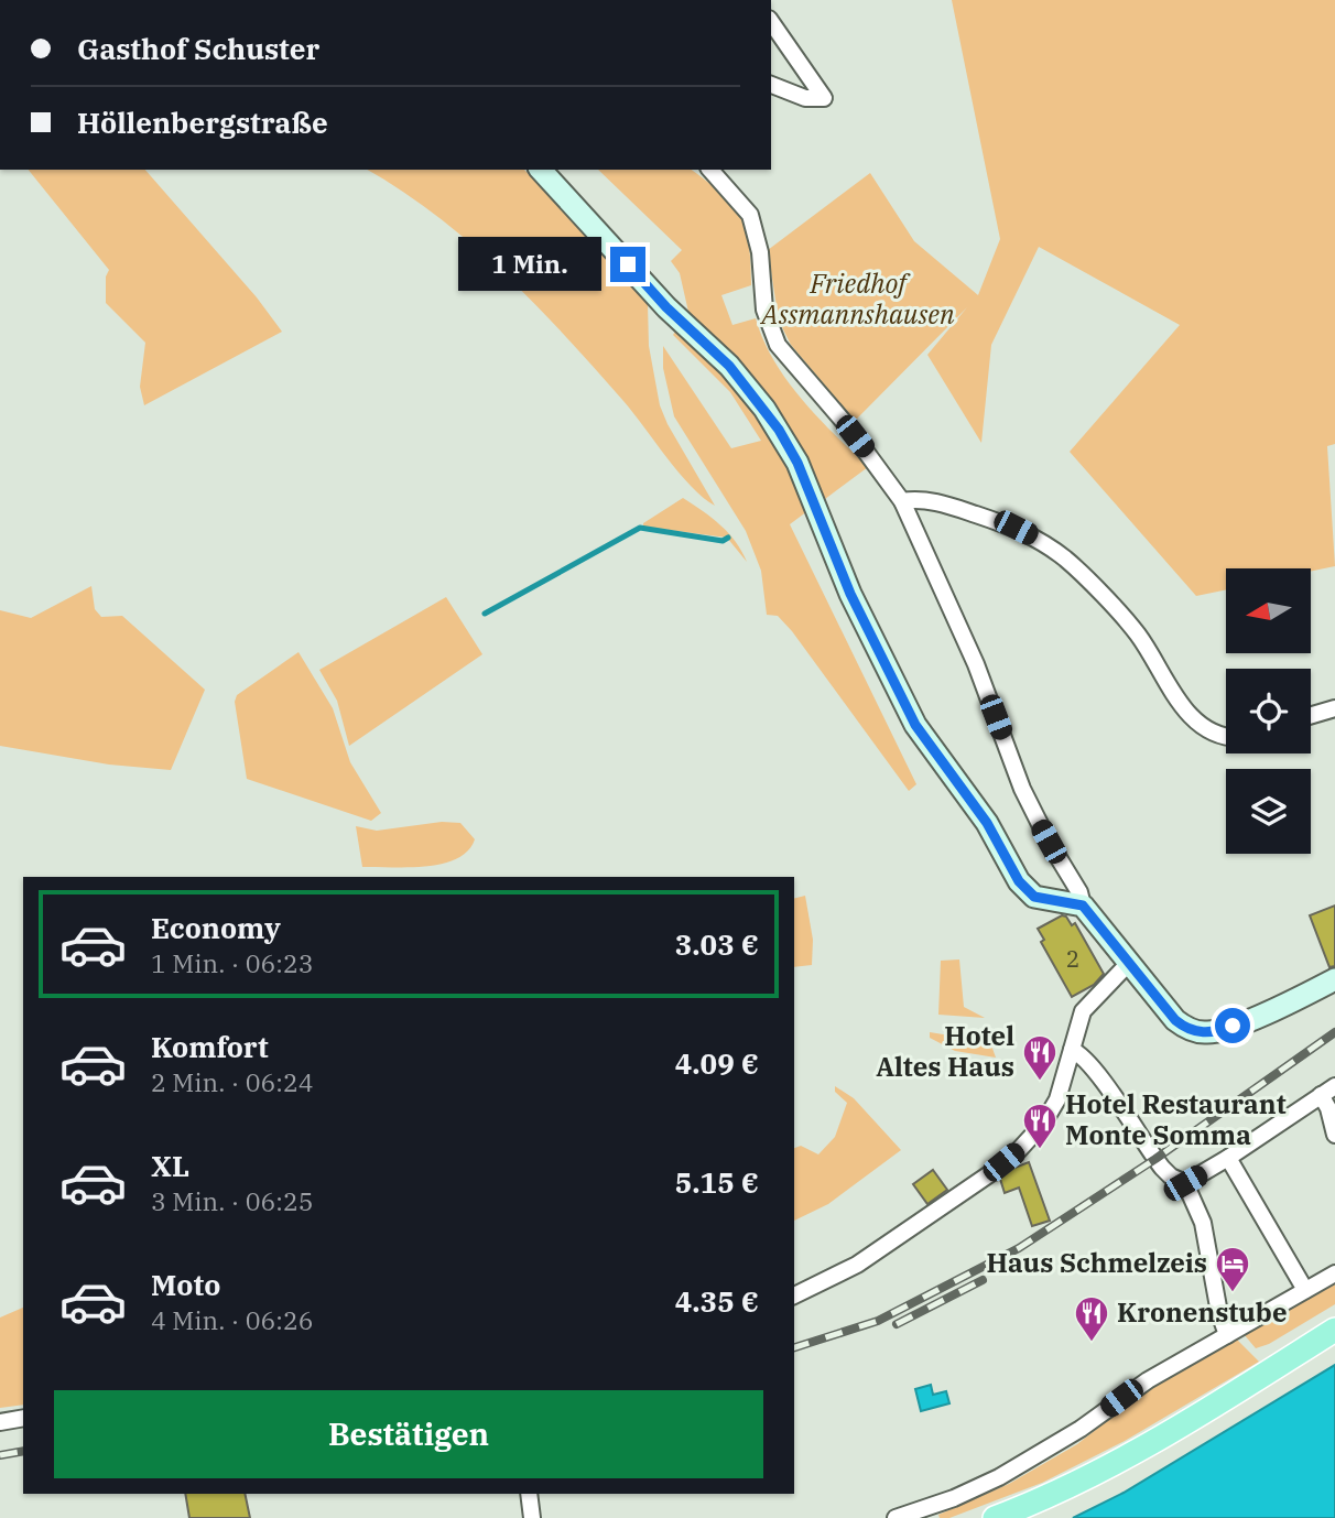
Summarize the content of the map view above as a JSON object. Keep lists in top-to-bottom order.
{
  "parks": ["Friedhof Assmannshausen"],
  "places": {
    "restaurant": ["Hotel Altes Haus", "Hotel Restaurant Monte Somma", "Kronenstube"],
    "hotel": ["Haus Schmelzeis"]
  },
  "house_numbers": ["2"],
  "north": "left",
  "page": {
    "banner": ["Gasthof Schuster", "Höllenbergstraße"],
    "bubble": "1 Min.",
    "list": [
      {
        "name": "Economy",
        "note": "1 Min. · 06:23",
        "value": "3.03 €"
      },
      {
        "name": "Komfort",
        "note": "2 Min. · 06:24",
        "value": "4.09 €"
      },
      {
        "name": "XL",
        "note": "3 Min. · 06:25",
        "value": "5.15 €"
      },
      {
        "name": "Moto",
        "note": "4 Min. · 06:26",
        "value": "4.35 €"
      }
    ],
    "buttons": "Bestätigen"
  }
}
